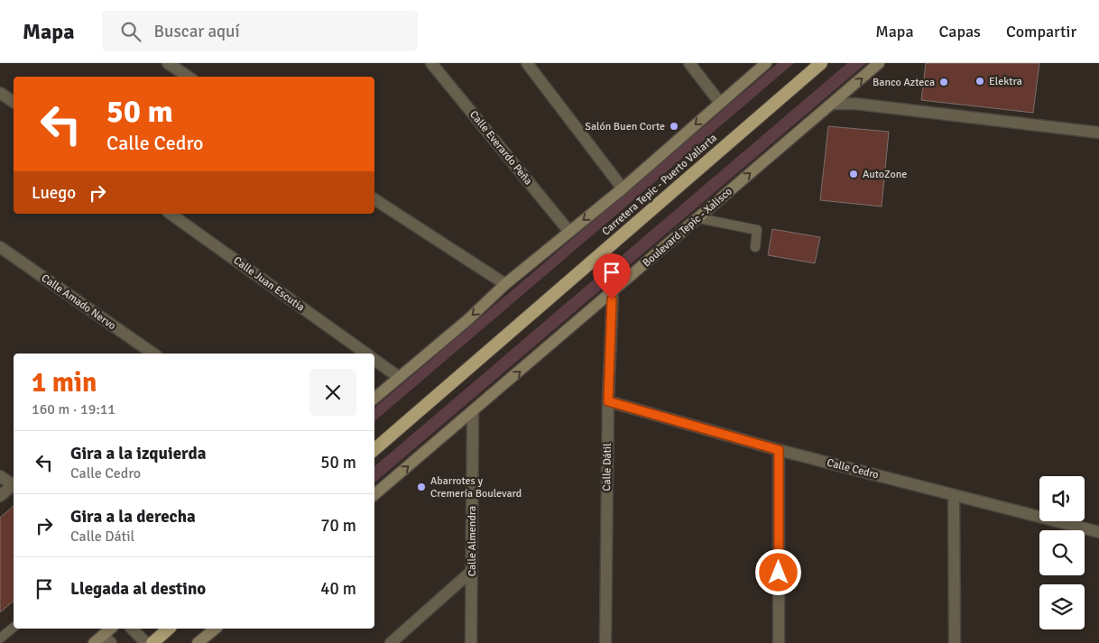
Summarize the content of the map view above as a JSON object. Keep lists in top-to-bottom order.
{
  "streets": {
    "highway": ["Carretera Tepic - Puerto Vallarta"],
    "main road": ["Boulevard Tepic - Xalisco"],
    "street": [
      "Calle Everardo Peña",
      "Calle Juan Escutia",
      "Calle Amado Nervo",
      "Calle Dátil",
      "Calle Cedro",
      "Calle Almendra"
    ]
  },
  "crossings": [
    ["Boulevard Tepic - Xalisco", "Calle Dátil"],
    ["Boulevard Tepic - Xalisco", "Calle Almendra"],
    ["Calle Dátil", "Calle Cedro"]
  ],
  "places": [
    "Elektra",
    "Banco Azteca",
    "Salón Buen Corte",
    "AutoZone",
    "Abarrotes y Cremería Boulevard"
  ],
  "page": {
    "header": "Mapa",
    "search": "Buscar aquí",
    "nav": ["Mapa", "Capas", "Compartir"],
    "turn": ["50 m", "Calle Cedro"],
    "then": "Luego",
    "heading": ["1 min", "160 m · 19:11"],
    "list": [
      {
        "name": "Gira a la izquierda",
        "note": "Calle Cedro",
        "value": "50 m"
      },
      {
        "name": "Gira a la derecha",
        "note": "Calle Dátil",
        "value": "70 m"
      },
      {
        "name": "Llegada al destino",
        "value": "40 m"
      }
    ]
  }
}
